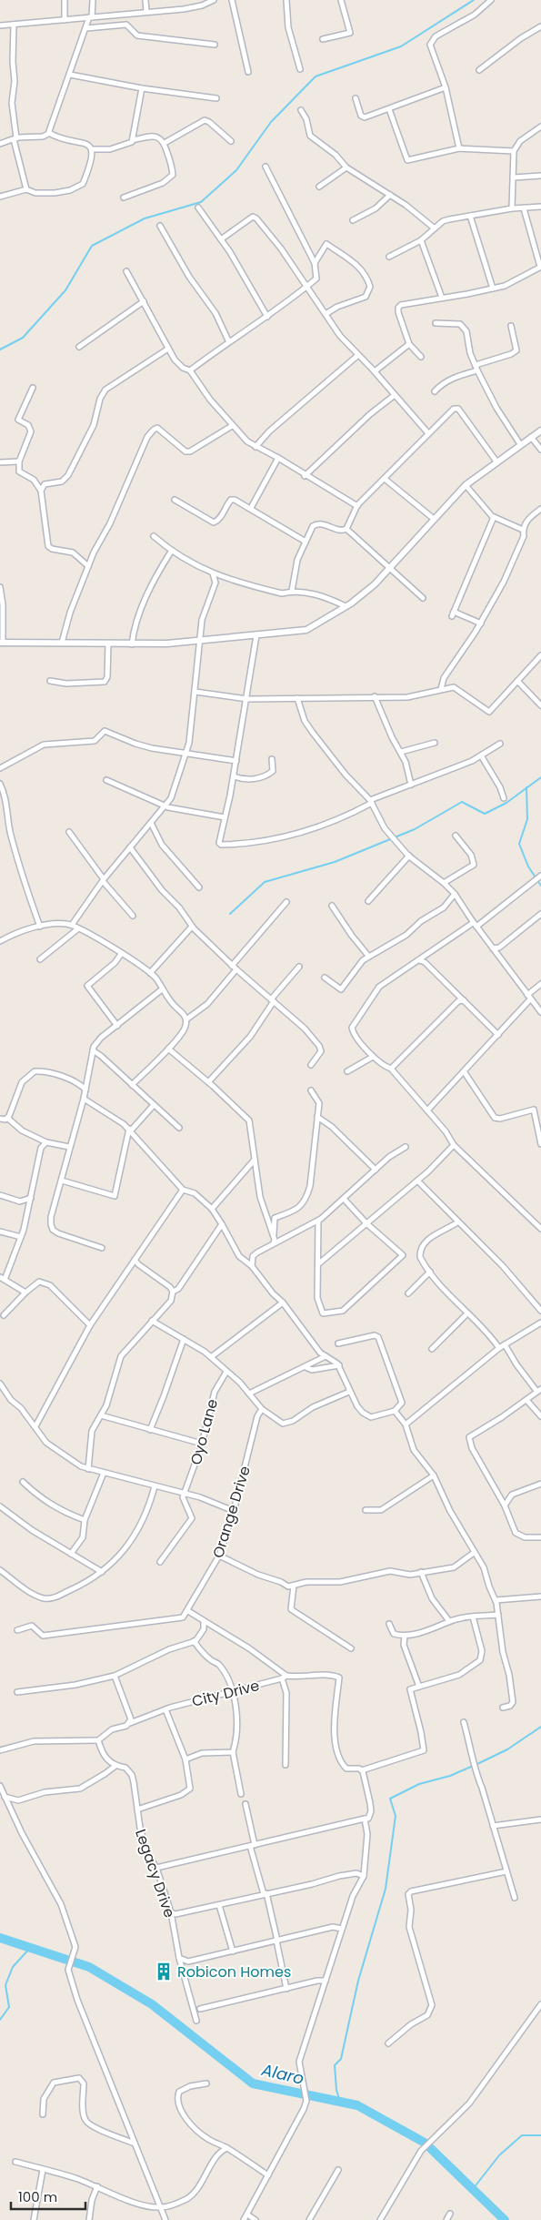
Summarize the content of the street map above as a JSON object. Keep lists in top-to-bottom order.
{
  "streets": {
    "street": [
      "Oyo Lane",
      "Orange Drive",
      "City Drive",
      "Legacy Drive"
    ]
  },
  "crossings": [
    ["City Drive", "Legacy Drive"]
  ],
  "water": ["Alaro"],
  "places": {
    "building": ["Robicon Homes"]
  },
  "scale_bar": "100 m"
}
